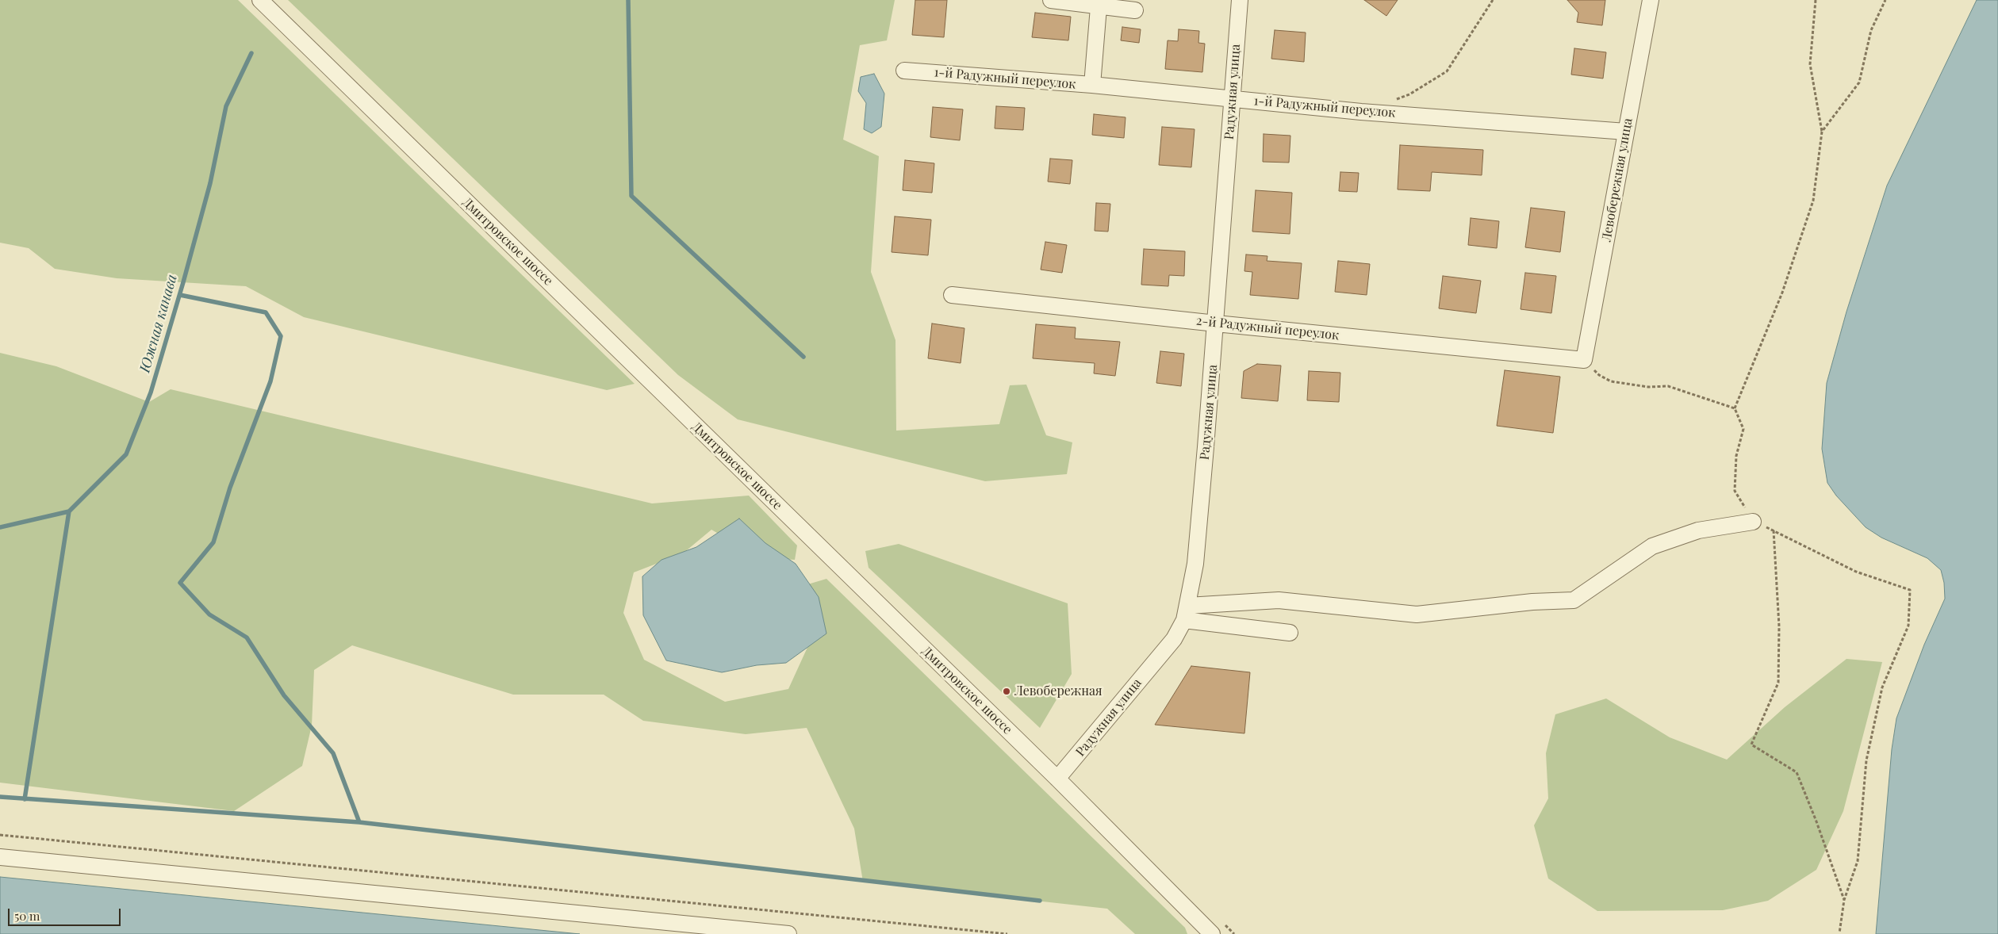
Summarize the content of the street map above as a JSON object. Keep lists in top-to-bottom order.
{
  "streets": {
    "street": [
      "1-й Радужный переулок",
      "Радужная улица",
      "Левобережная улица",
      "Дмитровское шоссе",
      "2-й Радужный переулок"
    ]
  },
  "crossings": [
    ["1-й Радужный переулок", "Радужная улица"],
    ["1-й Радужный переулок", "Левобережная улица"],
    ["Радужная улица", "Дмитровское шоссе"],
    ["Радужная улица", "2-й Радужный переулок"],
    ["Левобережная улица", "2-й Радужный переулок"]
  ],
  "water": ["Южная канава"],
  "places": ["Левобережная"],
  "scale_bar": "50 m"
}
